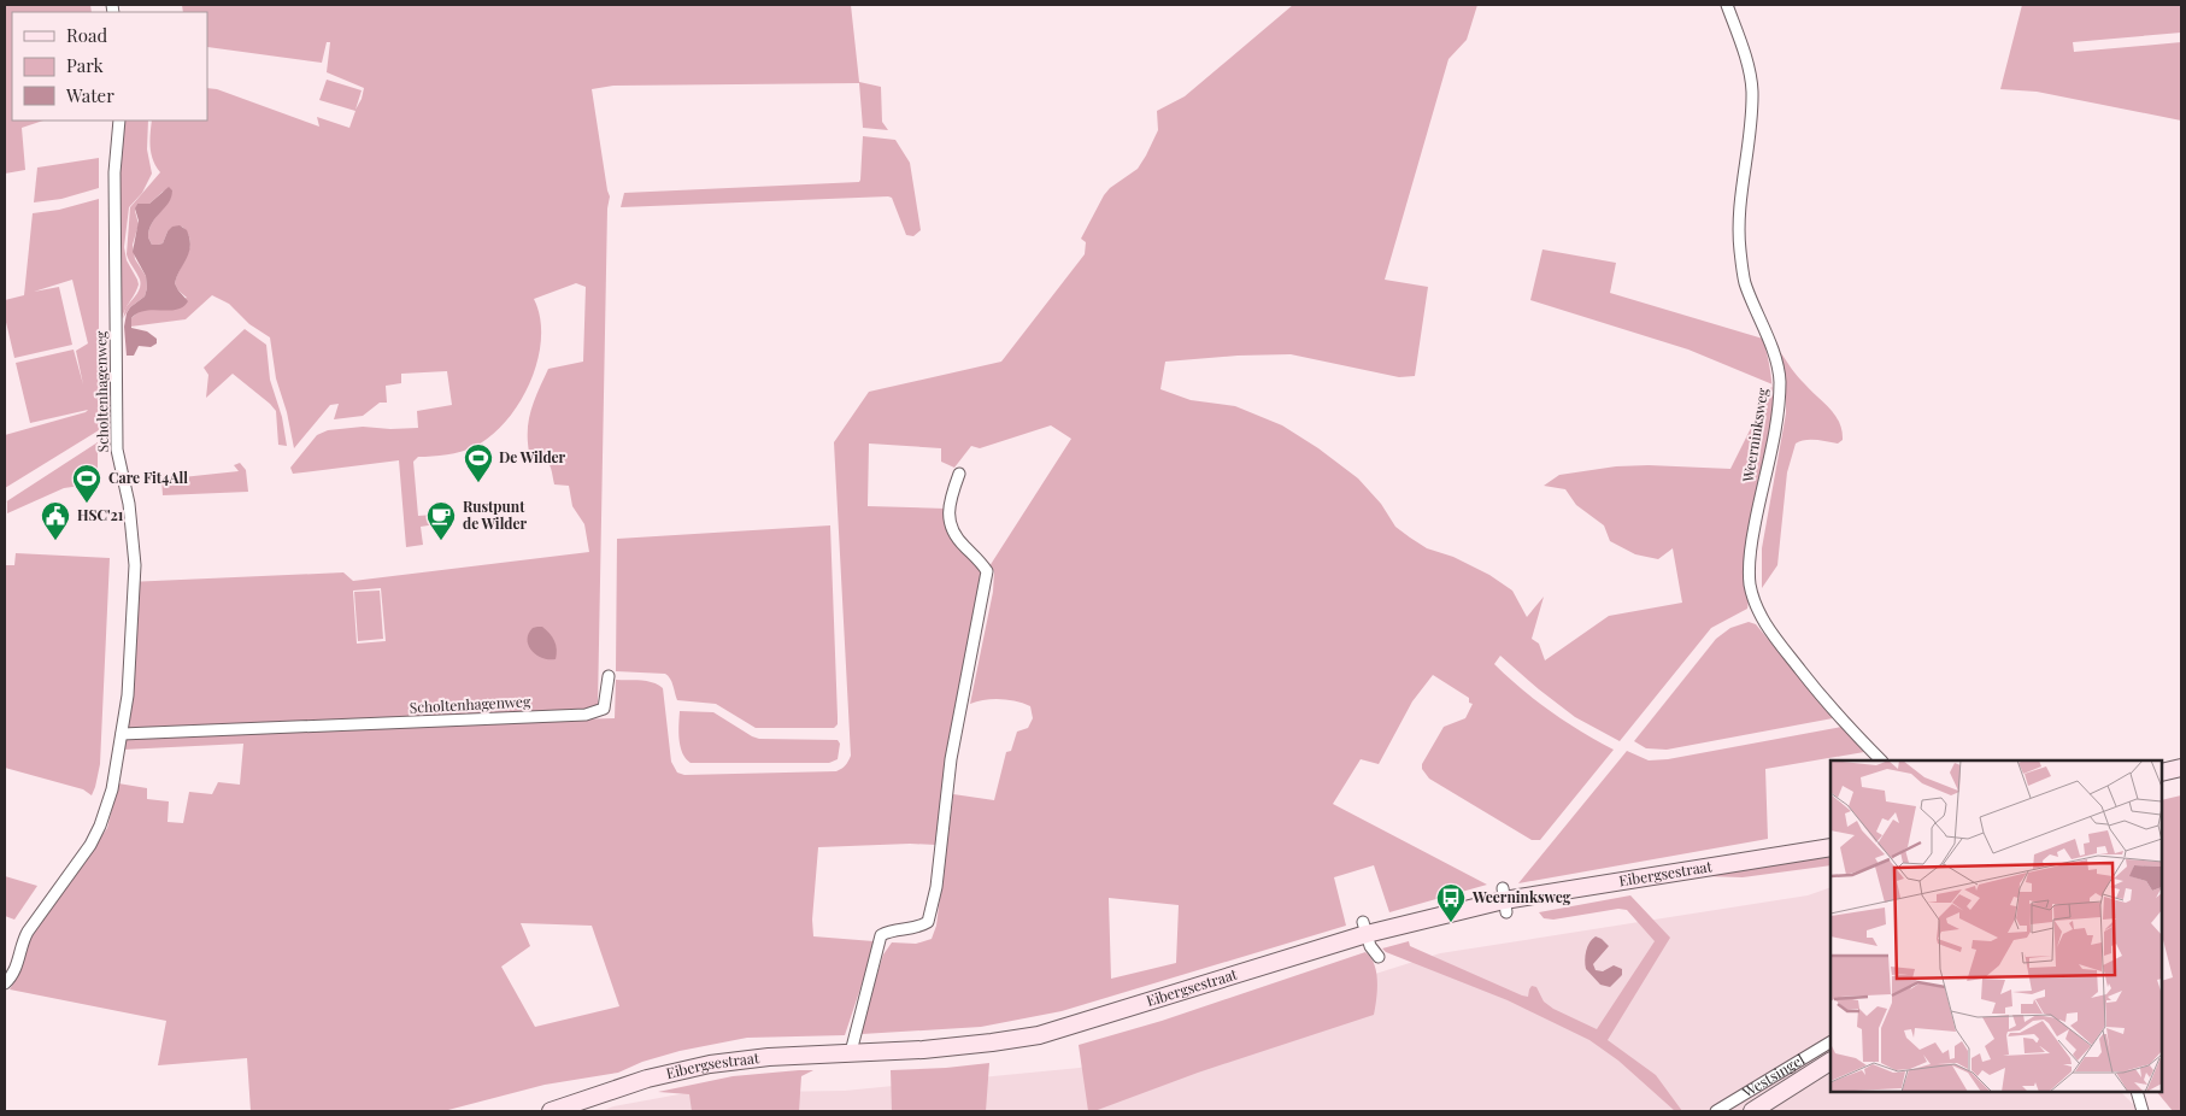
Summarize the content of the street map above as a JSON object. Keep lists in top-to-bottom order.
{
  "streets": {
    "main road": ["Eibergsestraat", "Westsingel"],
    "street": ["Scholtenhagenweg", "Weerninksweg"]
  },
  "places": {
    "sports": ["De Wilder", "Care Fit4All"],
    "public building": ["HSC'21"],
    "cafe": ["Rustpunt de Wilder"],
    "bus stop": ["Weerninksweg"]
  },
  "legend": ["Road", "Park", "Water"]
}
